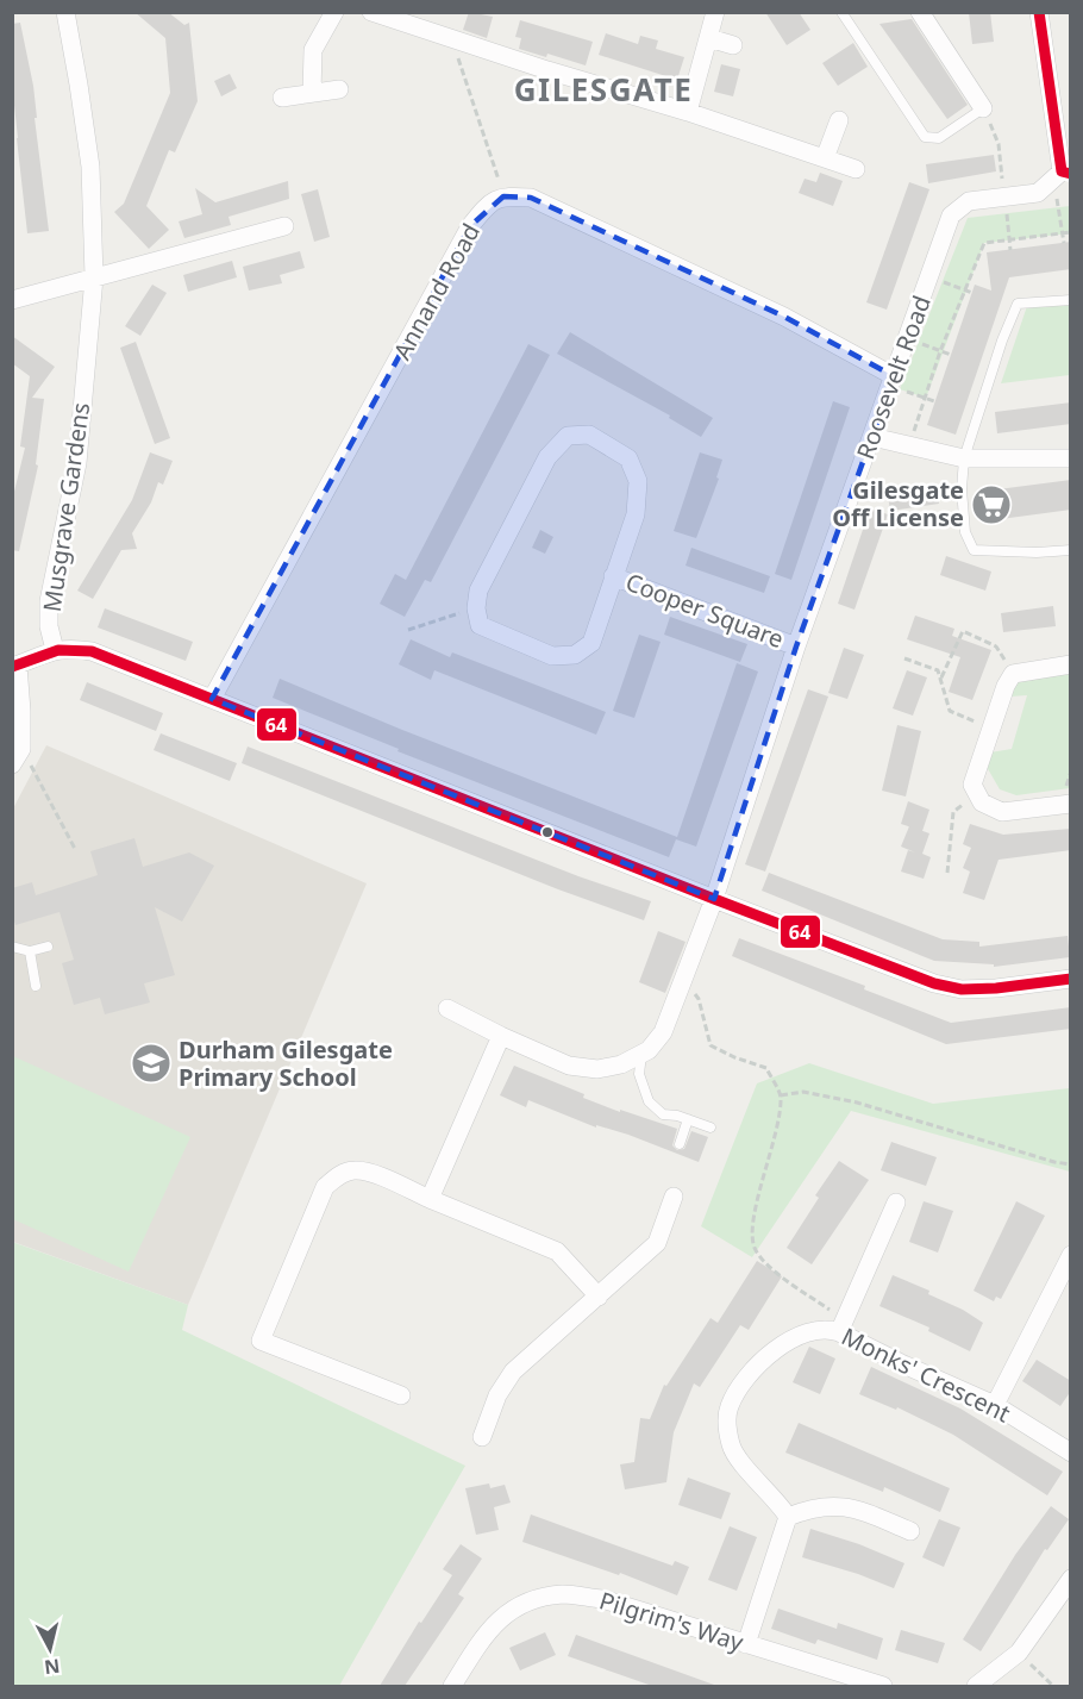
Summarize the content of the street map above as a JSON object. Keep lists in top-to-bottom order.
{
  "streets": {
    "street": [
      "Annand Road",
      "Roosevelt Road",
      "Musgrave Gardens",
      "Cooper Square",
      "Monks' Crescent",
      "Pilgrim's Way"
    ]
  },
  "crossings": [
    ["Roosevelt Road", "Cooper Square"]
  ],
  "districts": ["GILESGATE"],
  "places": {
    "supermarket": ["Gilesgate Off License"],
    "school or university": ["Durham Gilesgate Primary School"]
  },
  "lines": ["transit line 64"],
  "north": "bottom"
}
